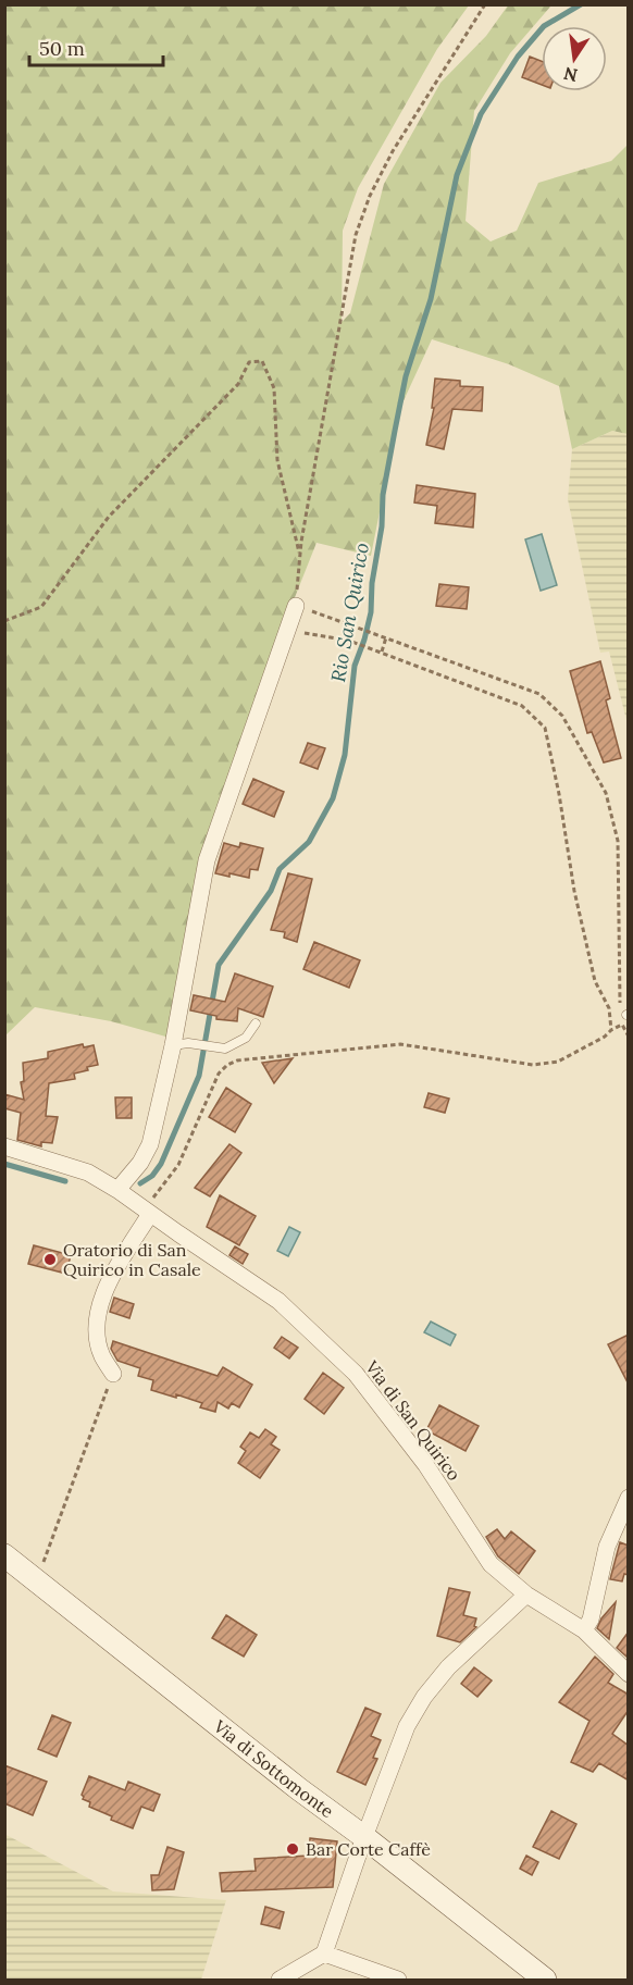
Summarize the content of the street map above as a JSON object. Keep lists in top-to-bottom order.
{
  "streets": {
    "main road": ["Via di Sottomonte"],
    "street": ["Via di San Quirico"]
  },
  "water": ["Rio San Quirico"],
  "places": ["Oratorio di San Quirico in Casale", "Bar Corte Caffè"],
  "scale_bar": "50 m",
  "north": "bottom"
}
